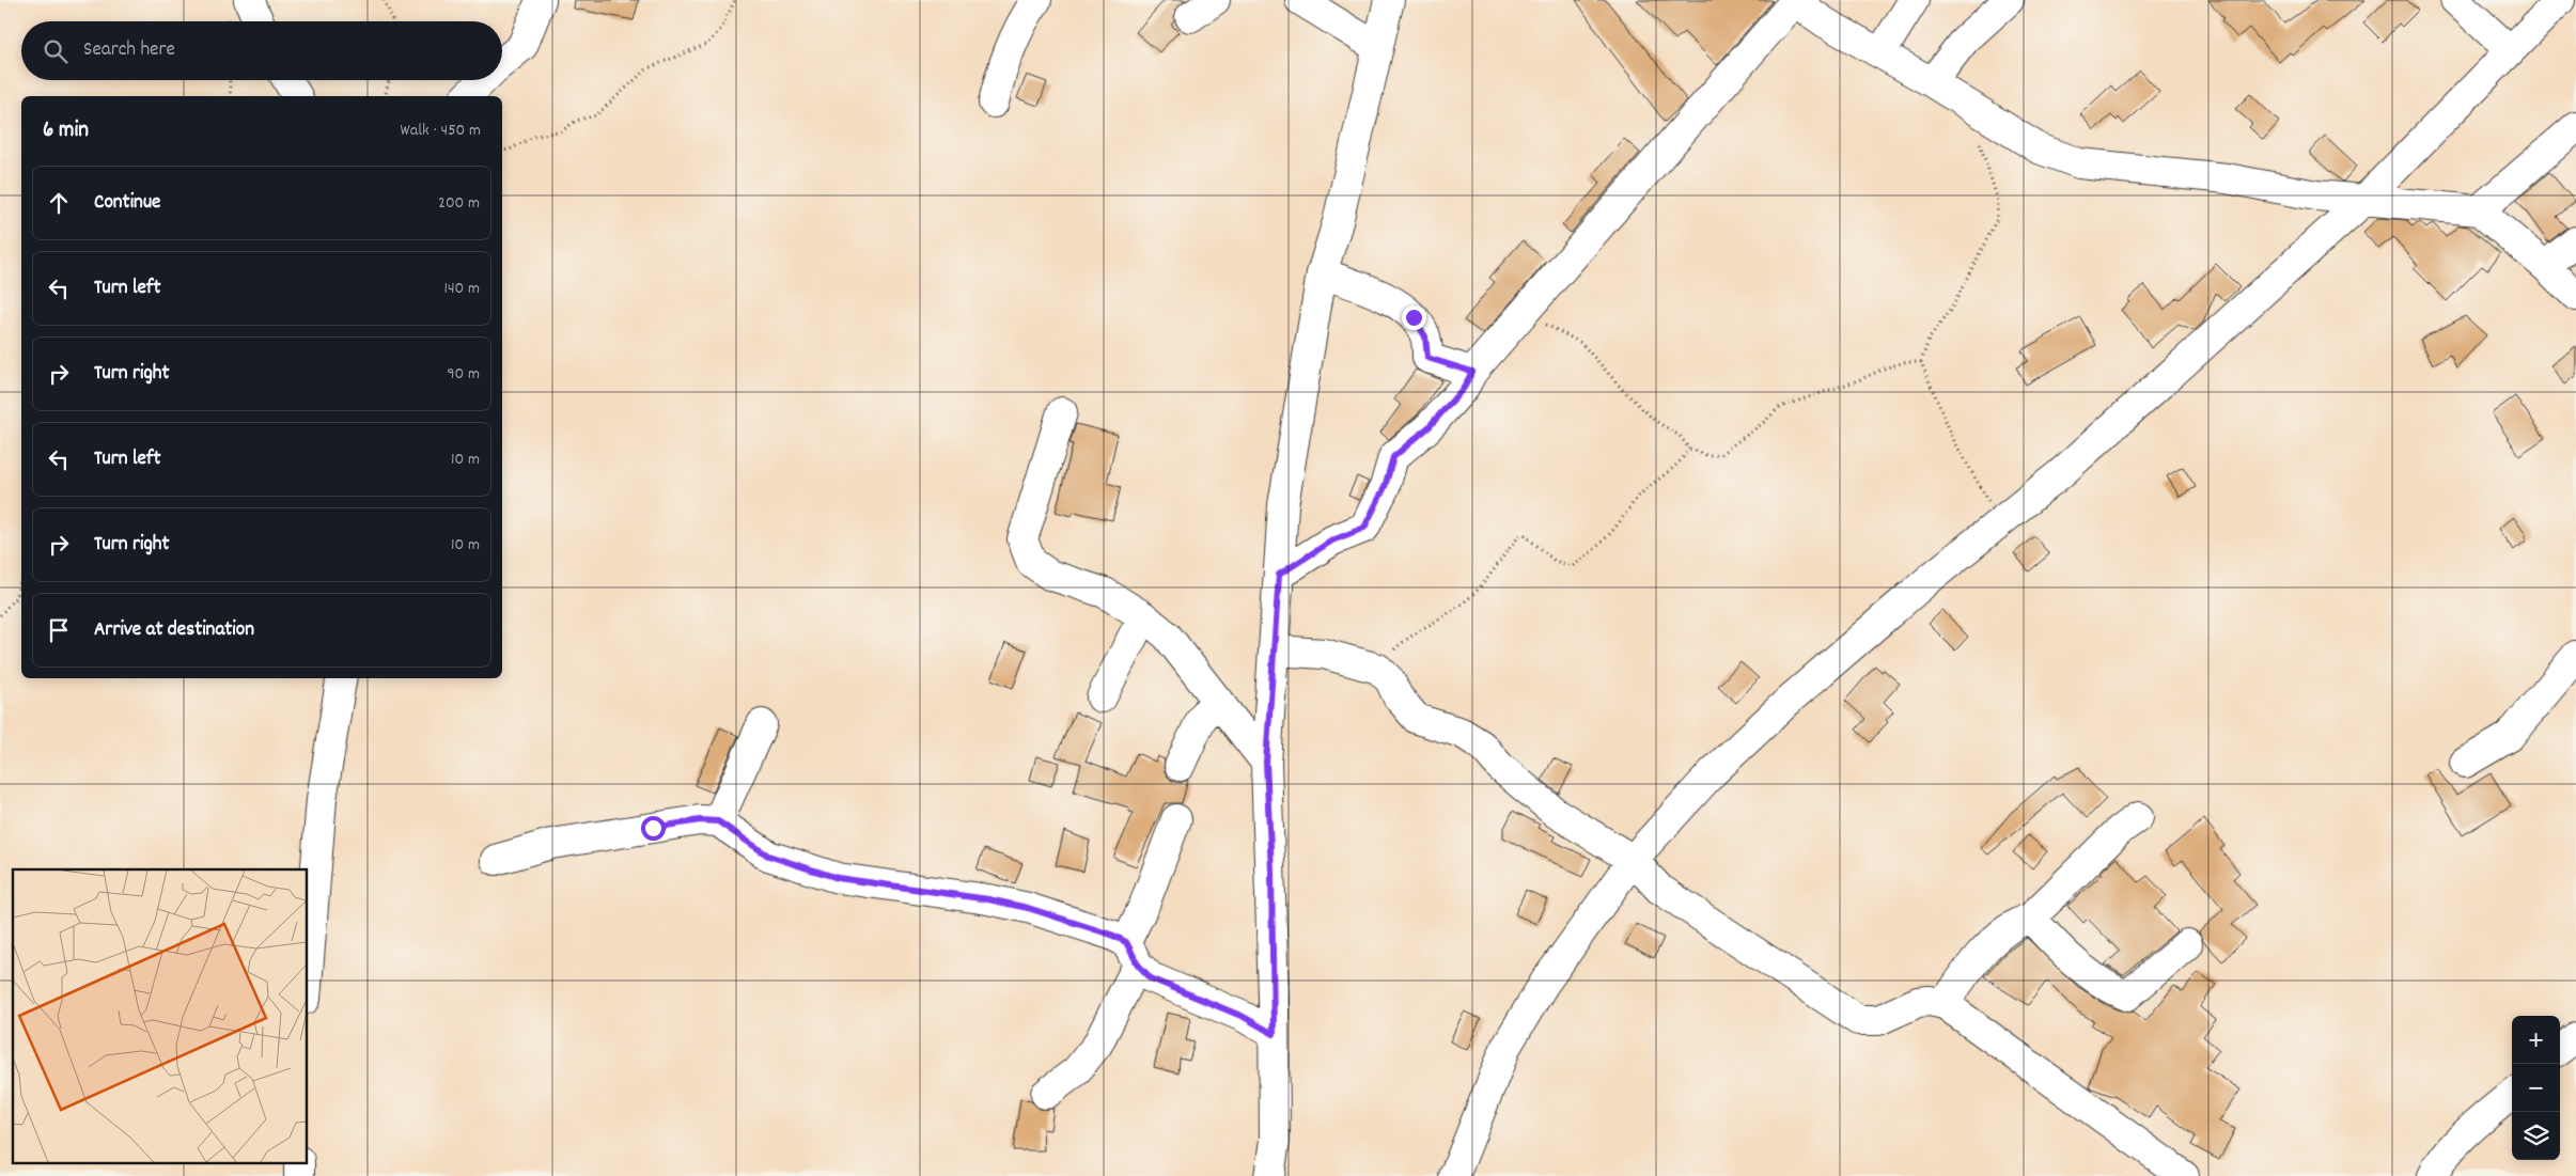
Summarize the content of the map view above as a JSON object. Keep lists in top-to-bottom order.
{
  "page": {
    "search": "Search here",
    "heading": ["6 min", "Walk · 450 m"],
    "list": [
      ["Continue", "200 m"],
      ["Turn left", "140 m"],
      ["Turn right", "90 m"],
      ["Turn left", "10 m"],
      ["Turn right", "10 m"],
      "Arrive at destination"
    ],
    "map_buttons": ["+", "−"]
  }
}
